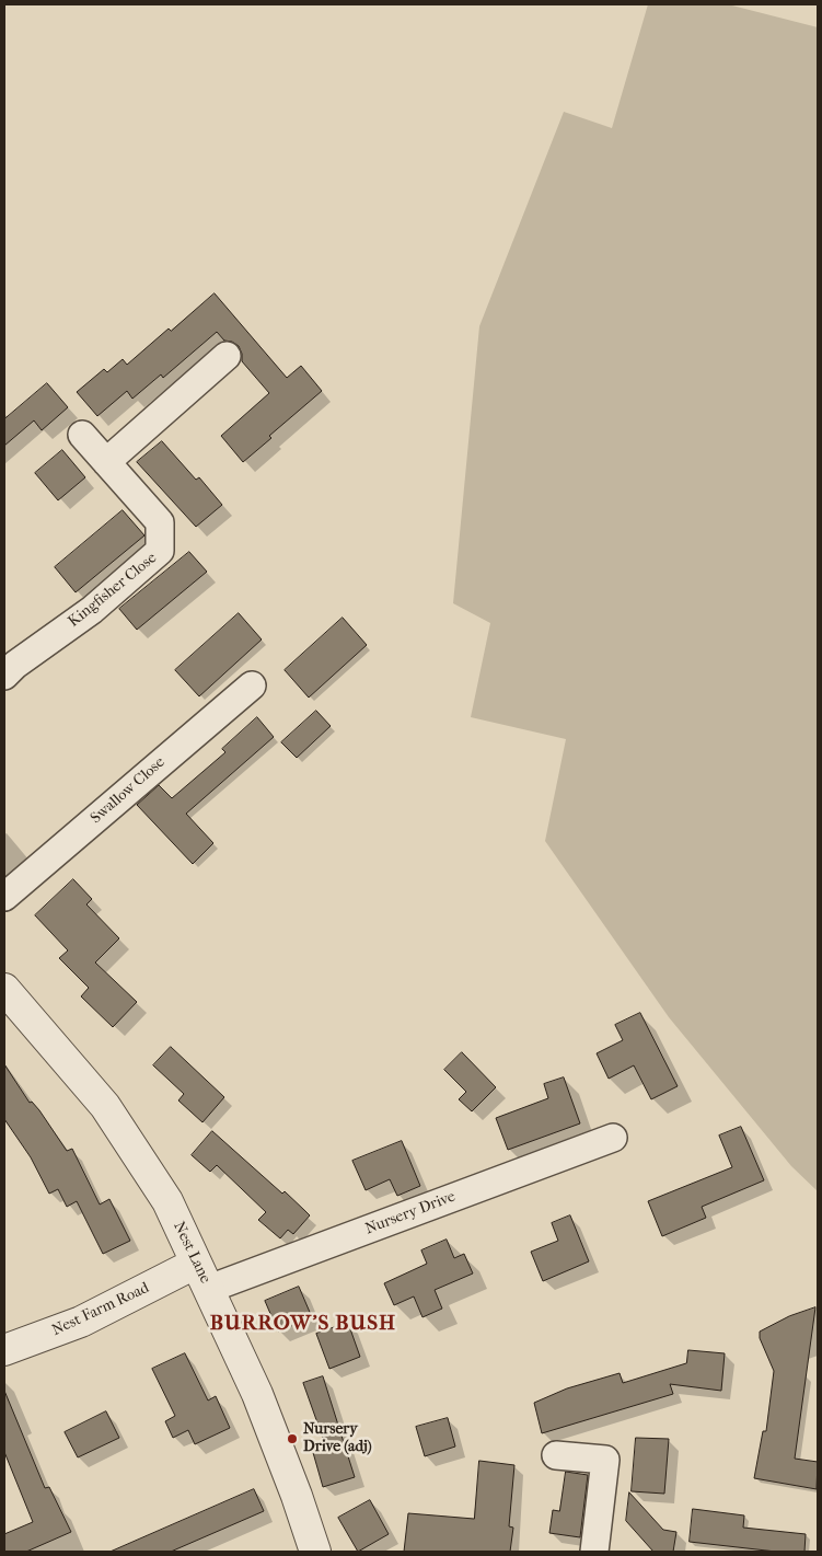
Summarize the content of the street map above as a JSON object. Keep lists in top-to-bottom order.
{
  "streets": {
    "street": [
      "Kingfisher Close",
      "Swallow Close",
      "Nursery Drive",
      "Nest Lane",
      "Nest Farm Road"
    ]
  },
  "crossings": [
    ["Nursery Drive", "Nest Lane"],
    ["Nest Lane", "Nest Farm Road"]
  ],
  "districts": ["BURROW'S BUSH"],
  "places": ["Nursery Drive (adj)"]
}
